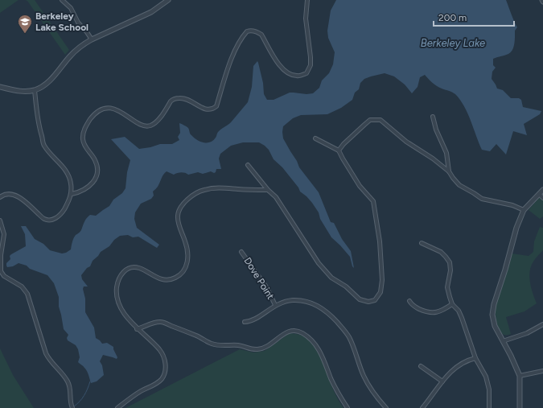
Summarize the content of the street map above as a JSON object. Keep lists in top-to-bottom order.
{
  "streets": {
    "street": ["Dove Point"]
  },
  "water": ["Berkeley Lake"],
  "places": {
    "school or university": ["Berkeley Lake School"]
  },
  "scale_bar": "200 m"
}
